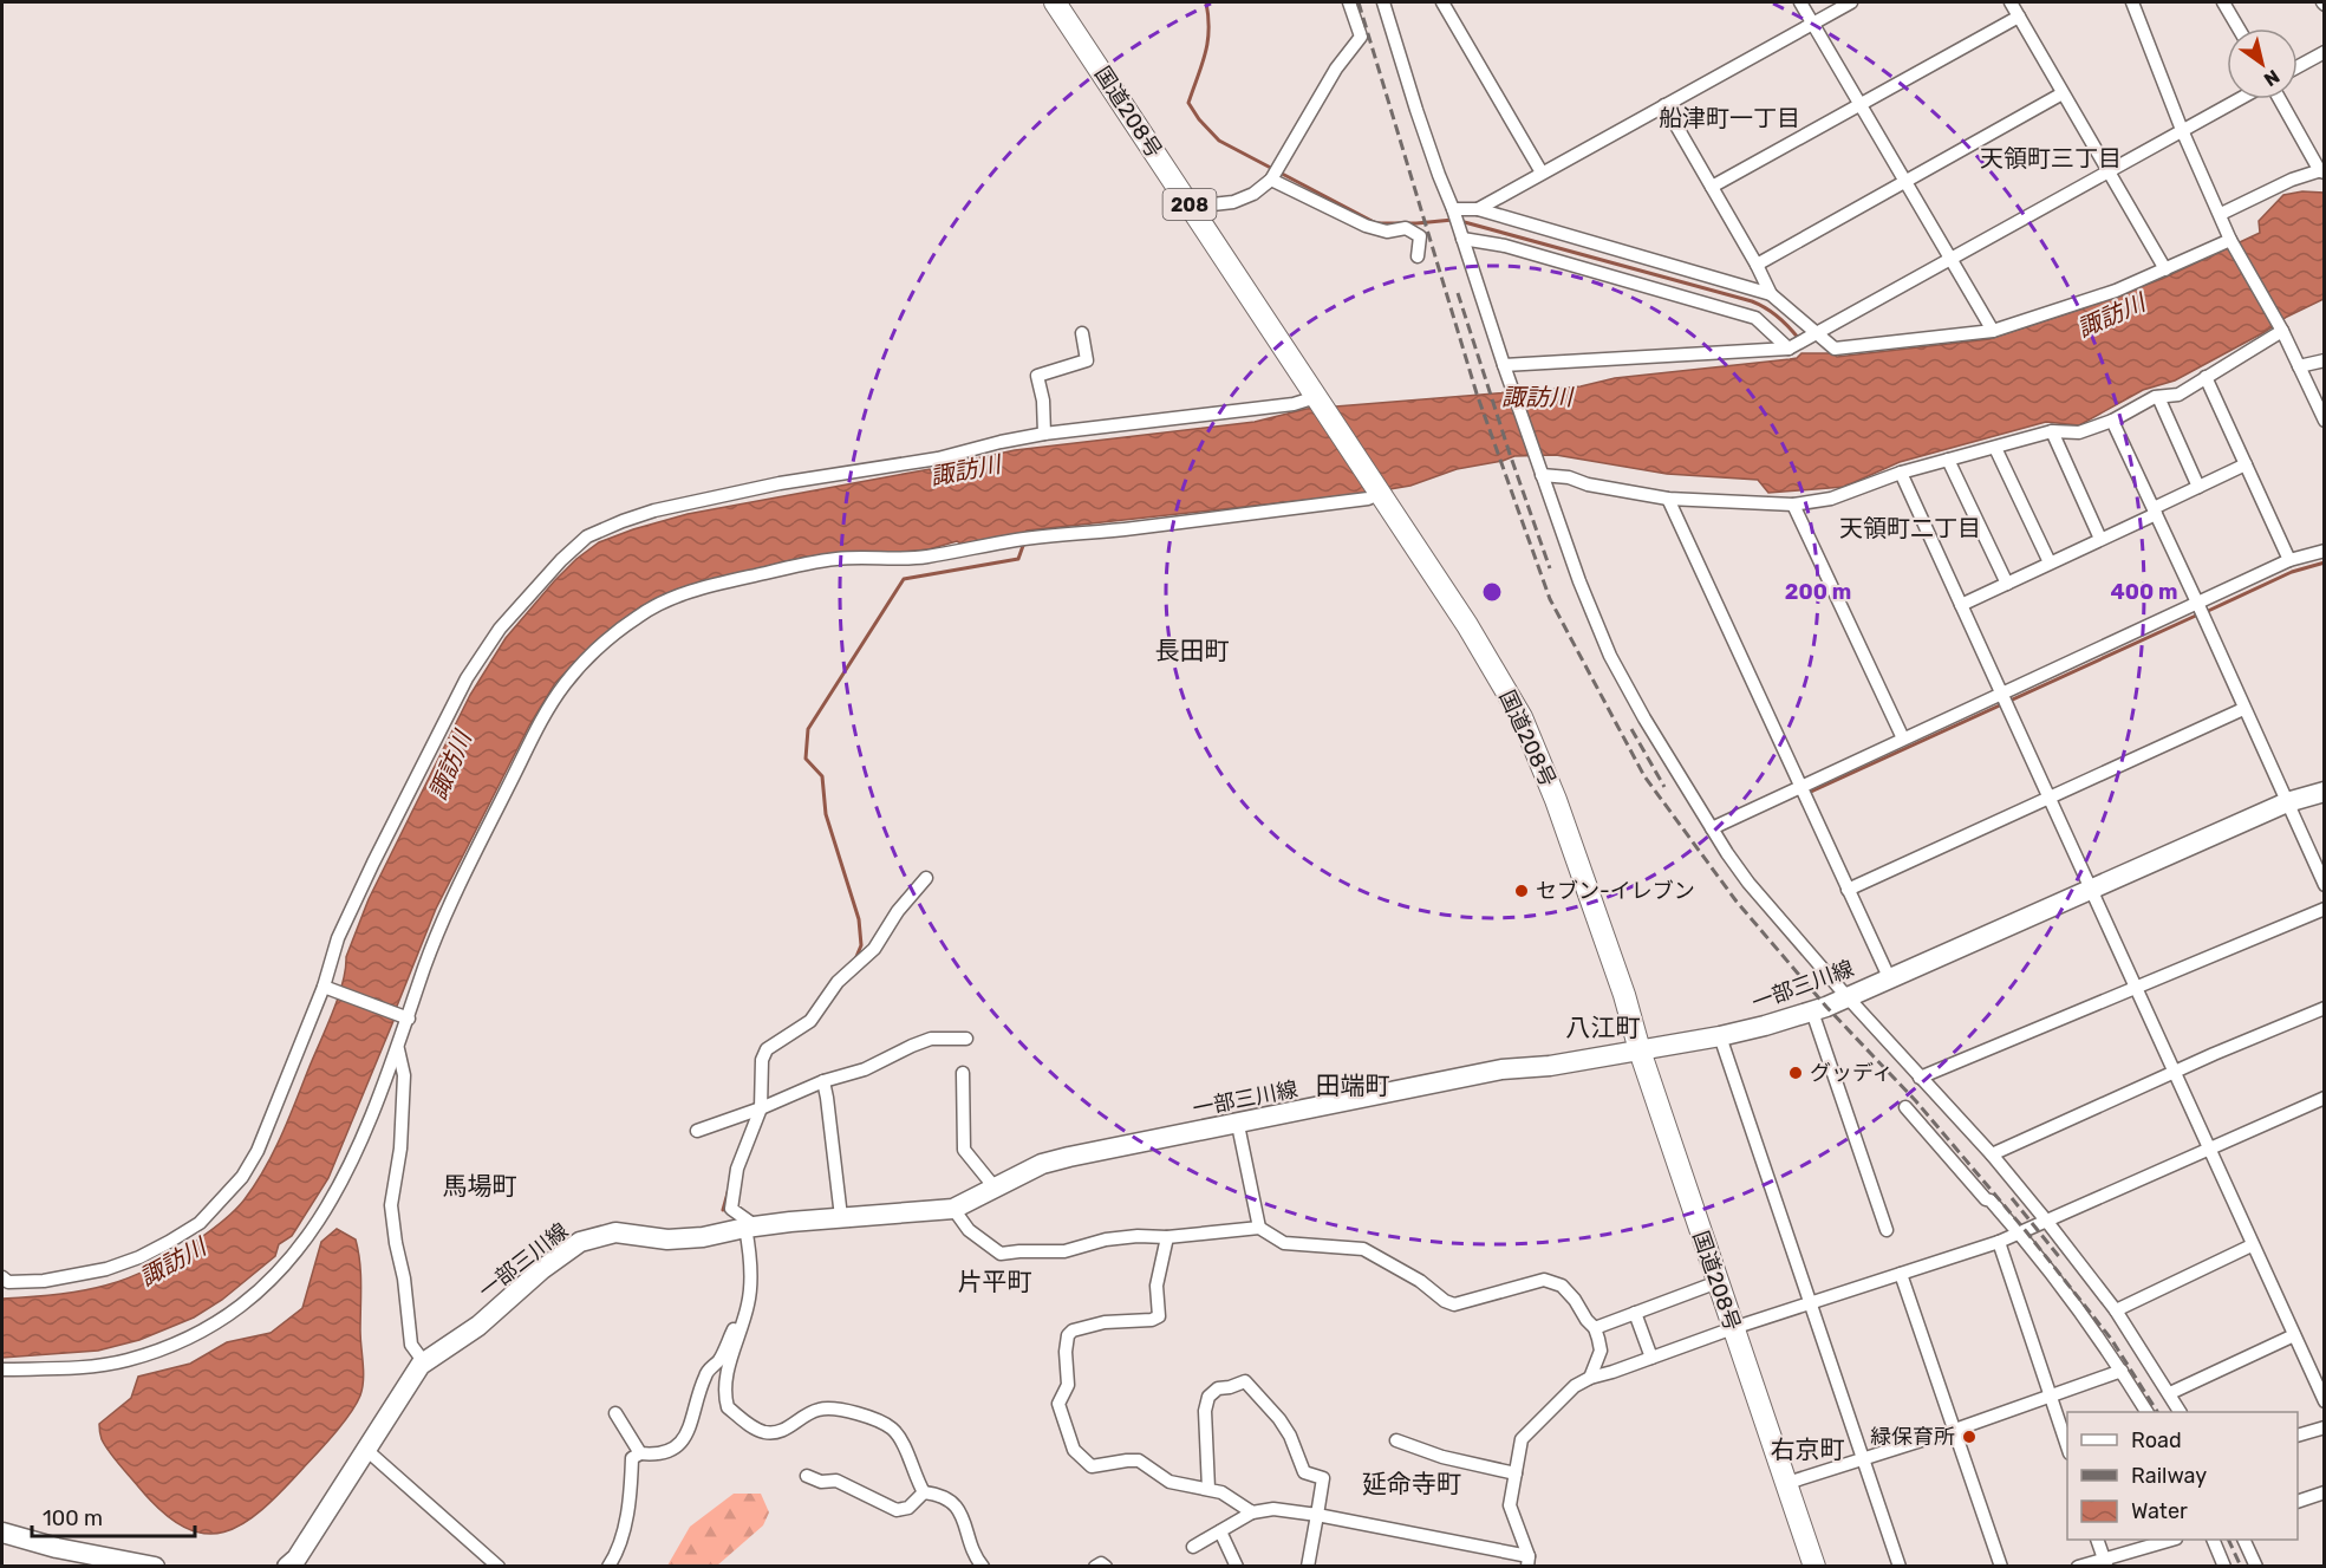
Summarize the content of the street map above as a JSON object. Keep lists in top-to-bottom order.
{
  "streets": {
    "highway": ["国道208号", "208"],
    "main road": ["一部三川線"]
  },
  "crossings": [
    ["国道208号", "一部三川線"]
  ],
  "districts": [
    "船津町一丁目",
    "天領町三丁目",
    "天領町二丁目",
    "長田町",
    "八江町",
    "田端町",
    "馬場町",
    "片平町",
    "右京町",
    "延命寺町"
  ],
  "water": ["諏訪川"],
  "places": ["セブン-イレブン", "グッディ", "緑保育所"],
  "legend": ["Road", "Railway", "Water"],
  "scale_bar": "100 m",
  "north": "bottom right",
  "rings": ["200 m", "400 m"]
}
